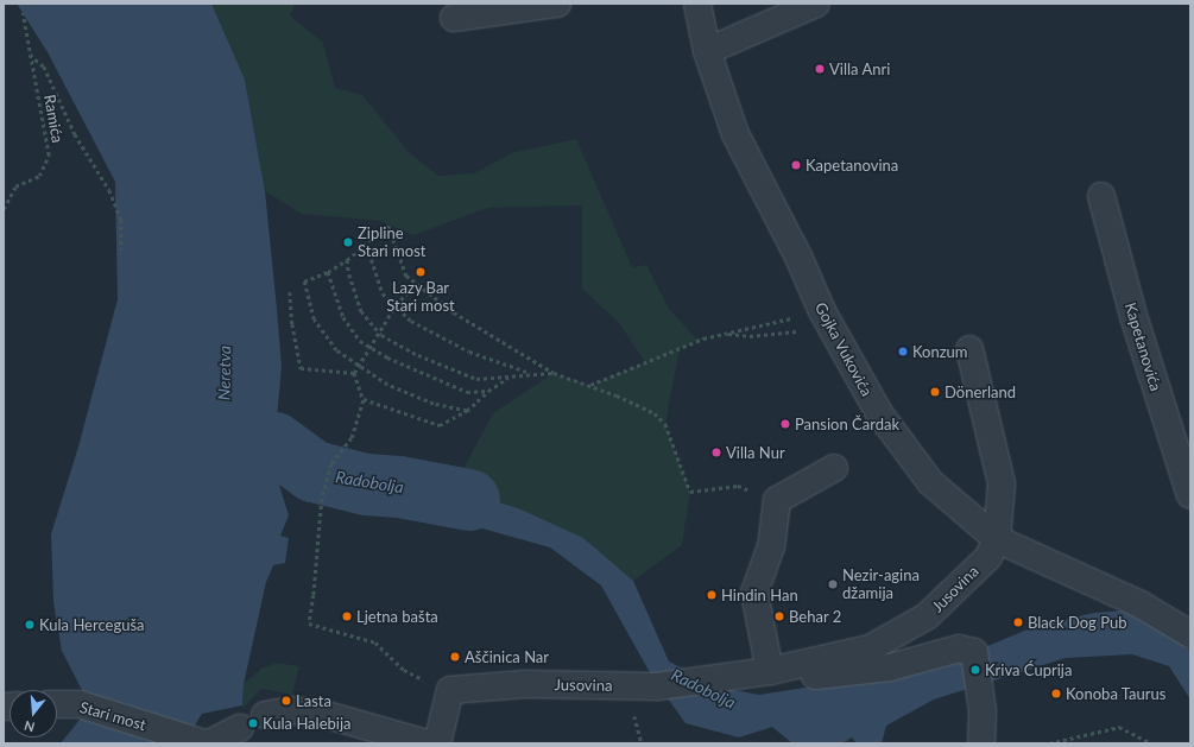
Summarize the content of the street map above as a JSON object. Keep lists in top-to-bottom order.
{
  "streets": {
    "street": [
      "Kapetanovića",
      "Gojka Vukovića",
      "Jusovina",
      "Stari most"
    ],
    "path": ["Ramića"]
  },
  "crossings": [
    ["Gojka Vukovića", "Jusovina"]
  ],
  "water": ["Neretva", "Radobolja"],
  "places": [
    "Villa Anri",
    "Kapetanovina",
    "Zipline Stari most",
    "Lazy Bar Stari most",
    "Konzum",
    "Dönerland",
    "Pansion Čardak",
    "Villa Nur",
    "Nezir-agina džamija",
    "Hindin Han",
    "Ljetna bašta",
    "Behar 2",
    "Black Dog Pub",
    "Kula Herceguša",
    "Aščinica Nar",
    "Kriva Ćuprija",
    "Konoba Taurus",
    "Lasta",
    "Kula Halebija"
  ],
  "north": "bottom"
}
